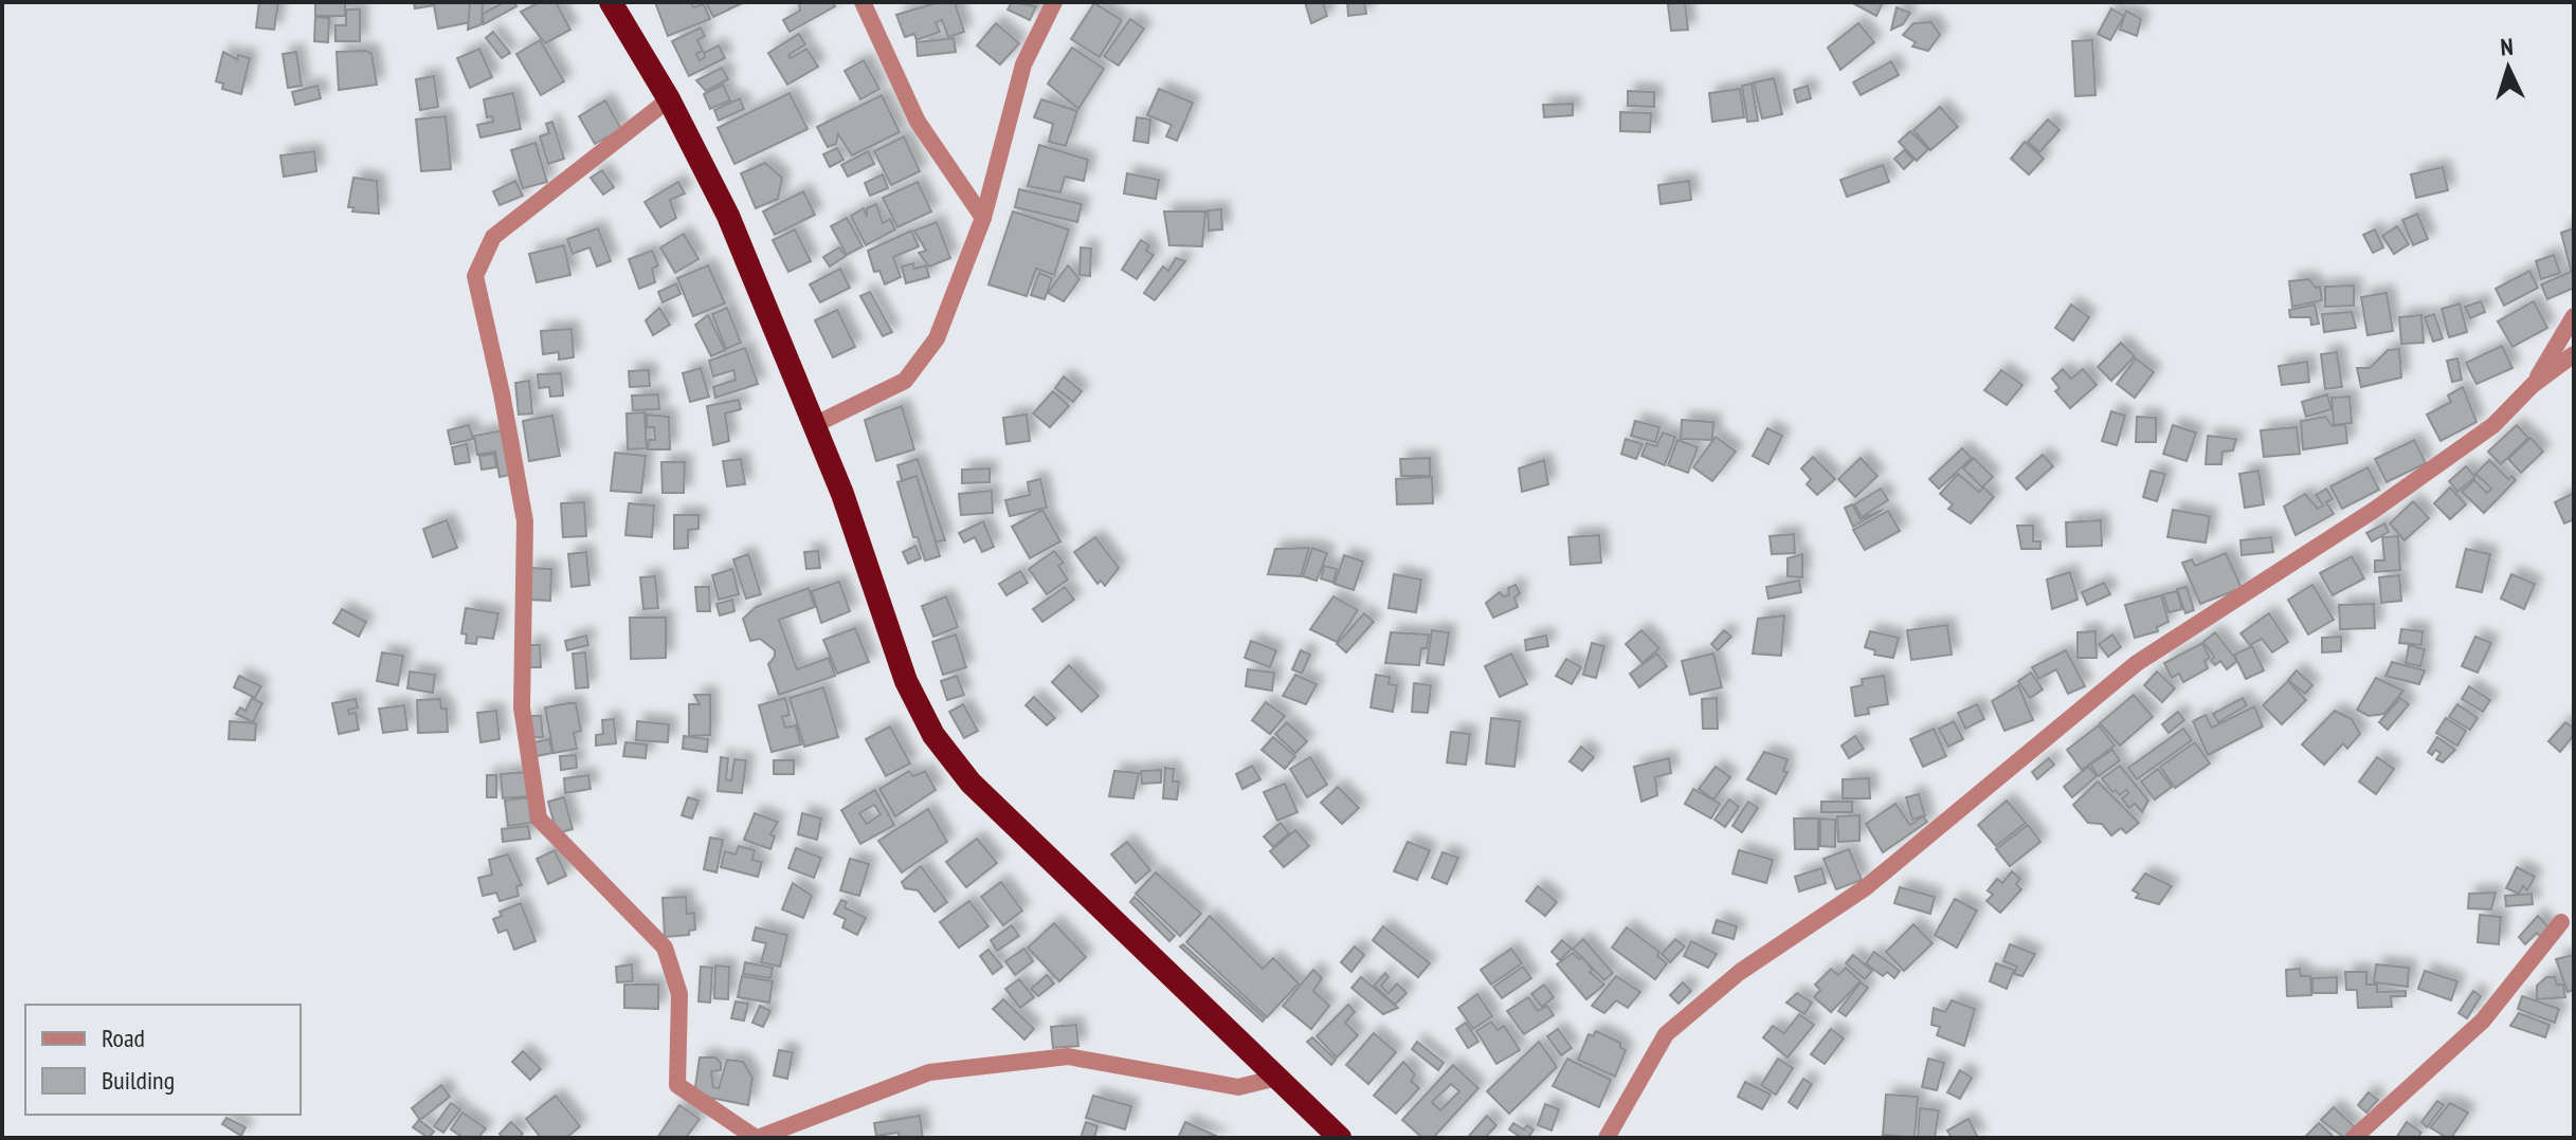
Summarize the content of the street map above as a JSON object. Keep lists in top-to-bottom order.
{
  "legend": ["Road", "Building"],
  "north": "top"
}
